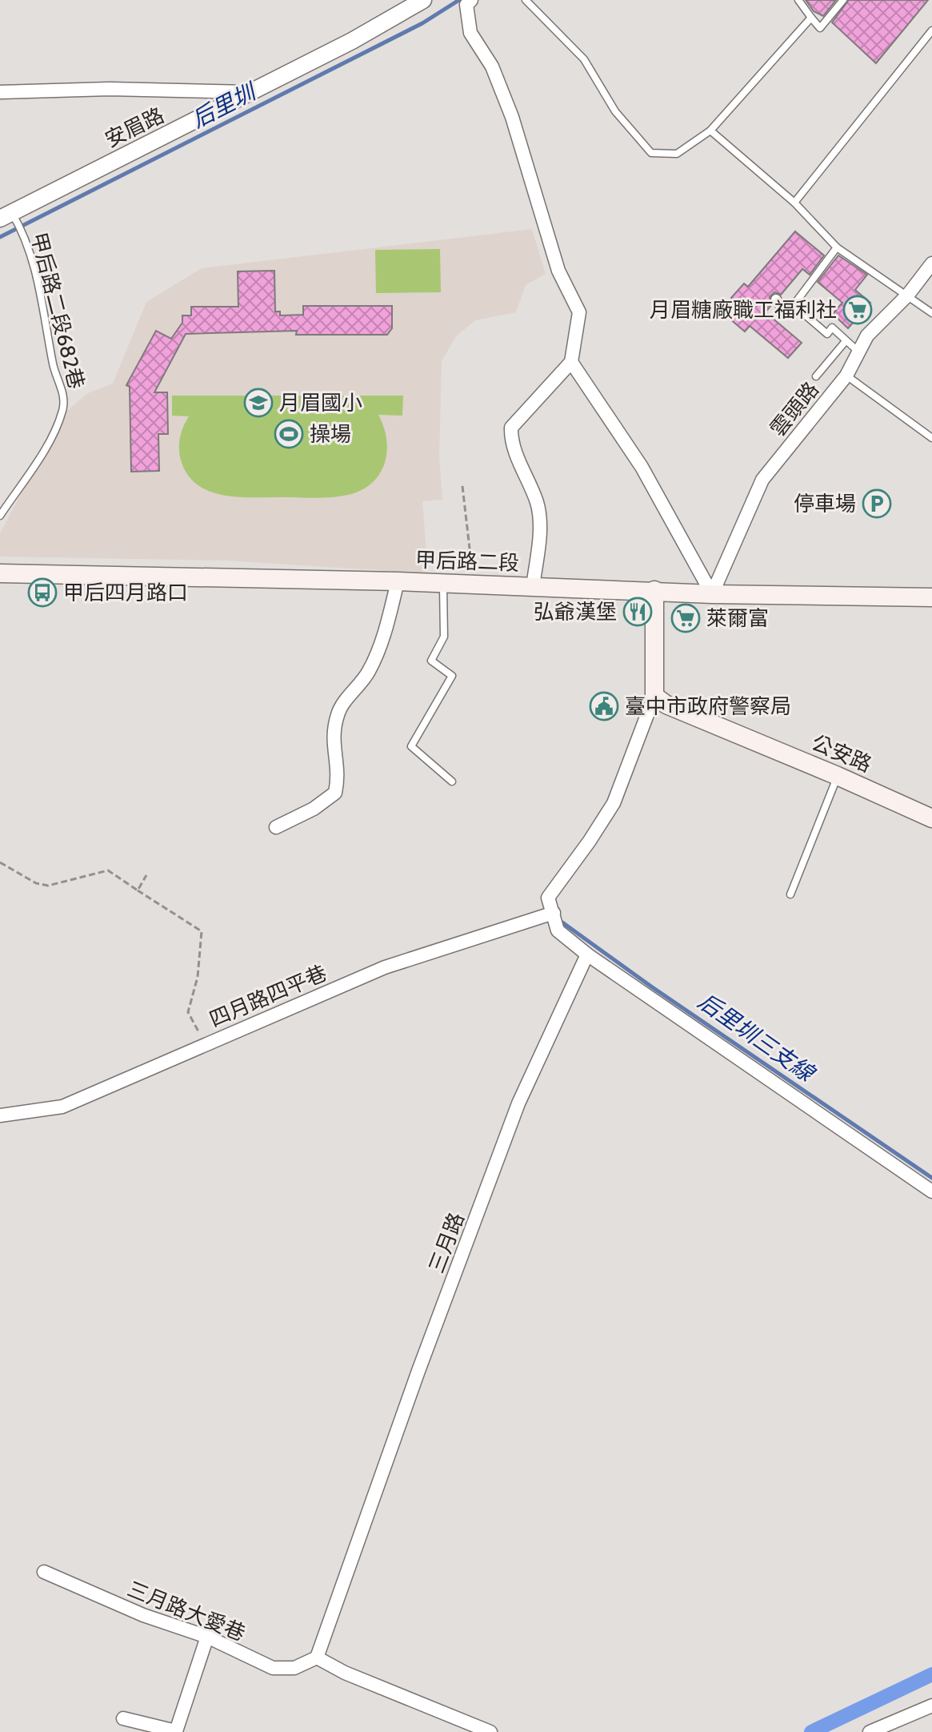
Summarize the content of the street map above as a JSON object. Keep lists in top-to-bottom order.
{
  "streets": {
    "main road": ["甲后路二段", "公安路"],
    "street": [
      "安眉路",
      "雲頭路",
      "四月路四平巷",
      "三月路",
      "三月路大愛巷"
    ],
    "lane": ["甲后路二段682巷"]
  },
  "crossings": [
    ["安眉路", "甲后路二段682巷"],
    ["雲頭路", "甲后路二段"],
    ["三月路", "三月路大愛巷"]
  ],
  "water": ["后里圳", "后里圳三支線"],
  "places": {
    "supermarket": ["月眉糖廠職工福利社", "萊爾富"],
    "school or university": ["月眉國小"],
    "sports": ["操場"],
    "parking": ["停車場"],
    "bus stop": ["甲后四月路口"],
    "restaurant": ["弘爺漢堡"],
    "public building": ["臺中市政府警察局"]
  }
}
